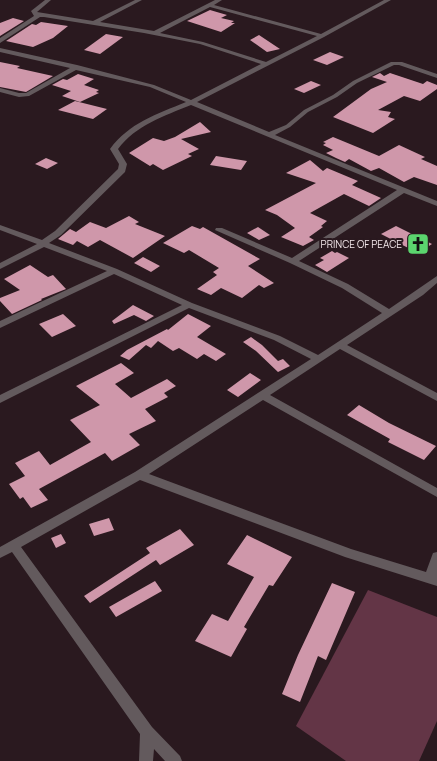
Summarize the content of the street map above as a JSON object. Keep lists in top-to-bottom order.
{
  "places": {
    "church": ["PRINCE OF PEACE"]
  }
}
